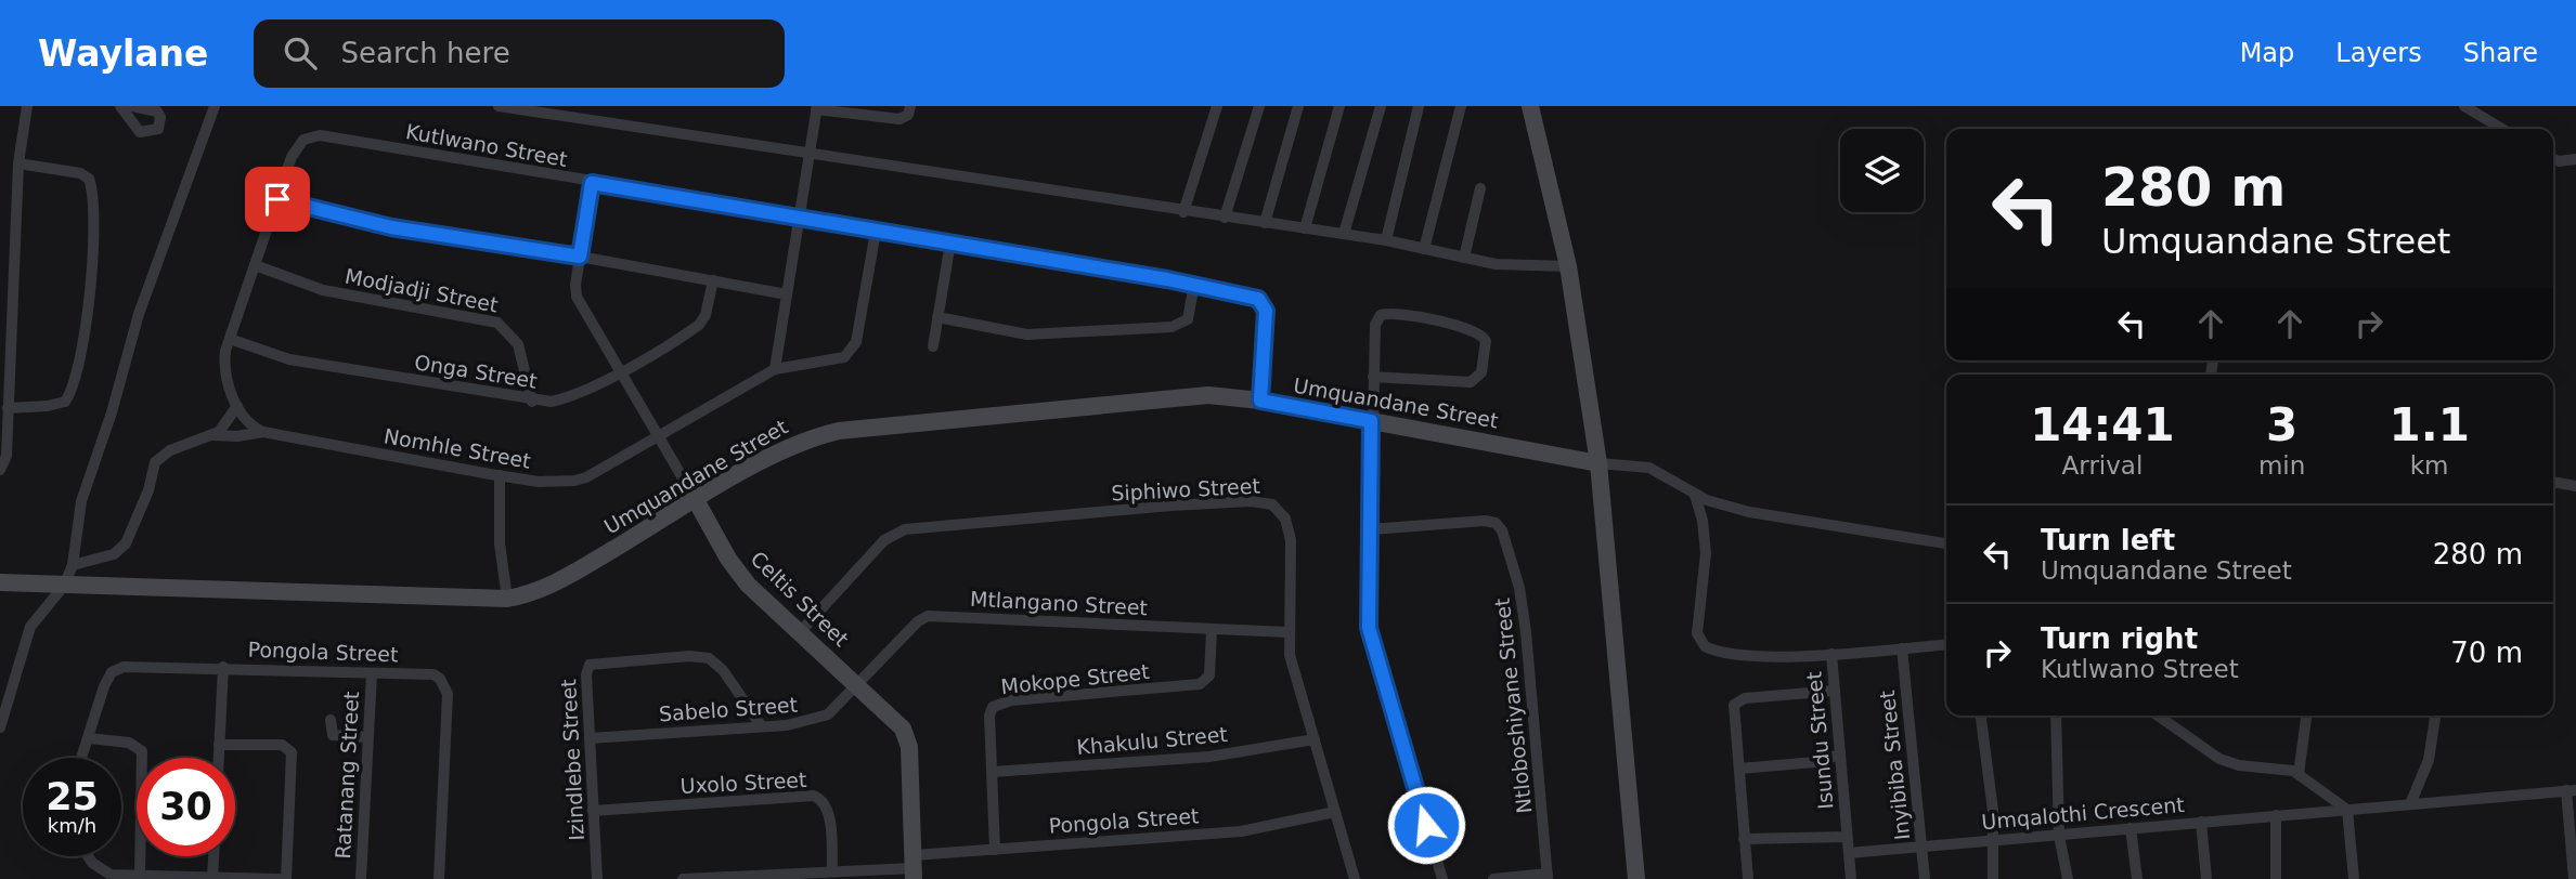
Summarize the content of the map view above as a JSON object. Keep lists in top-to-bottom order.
{
  "streets": {
    "street": [
      "Kutlwano Street",
      "Modjadji Street",
      "Onga Street",
      "Umquandane Street",
      "Nomhle Street",
      "Siphiwo Street",
      "Celtis Street",
      "Mtlangano Street",
      "Pongola Street",
      "Mokope Street",
      "Ntloboshiyane Street",
      "Sabelo Street",
      "Khakulu Street",
      "Isundu Street",
      "Izindlebe Street",
      "Inyibiba Street",
      "Ratanang Street",
      "Uxolo Street",
      "Umqalothi Crescent"
    ]
  },
  "crossings": [
    ["Kutlwano Street", "Modjadji Street"],
    ["Kutlwano Street", "Onga Street"],
    ["Kutlwano Street", "Umquandane Street"],
    ["Kutlwano Street", "Nomhle Street"],
    ["Kutlwano Street", "Celtis Street"],
    ["Modjadji Street", "Onga Street"],
    ["Onga Street", "Celtis Street"],
    ["Umquandane Street", "Celtis Street"],
    ["Nomhle Street", "Celtis Street"],
    ["Siphiwo Street", "Celtis Street"],
    ["Siphiwo Street", "Mtlangano Street"],
    ["Siphiwo Street", "Pongola Street"],
    ["Siphiwo Street", "Khakulu Street"],
    ["Celtis Street", "Mtlangano Street"],
    ["Celtis Street", "Pongola Street"],
    ["Celtis Street", "Sabelo Street"],
    ["Mtlangano Street", "Mokope Street"],
    ["Mtlangano Street", "Sabelo Street"],
    ["Pongola Street", "Mokope Street"],
    ["Pongola Street", "Ratanang Street"],
    ["Pongola Street", "Uxolo Street"],
    ["Mokope Street", "Khakulu Street"],
    ["Sabelo Street", "Izindlebe Street"],
    ["Isundu Street", "Inyibiba Street"],
    ["Isundu Street", "Umqalothi Crescent"],
    ["Izindlebe Street", "Uxolo Street"],
    ["Inyibiba Street", "Umqalothi Crescent"]
  ],
  "page": {
    "header": "Waylane",
    "search": "Search here",
    "nav": ["Map", "Layers", "Share"],
    "turn": ["280 m", "Umquandane Street"],
    "eta": [
      "14:41",
      "Arrival",
      "3",
      "min",
      "1.1",
      "km"
    ],
    "list": [
      {
        "name": "Turn left",
        "note": "Umquandane Street",
        "value": "280 m"
      },
      {
        "name": "Turn right",
        "note": "Kutlwano Street",
        "value": "70 m"
      }
    ],
    "speed": "25 km/h",
    "limit": "30"
  }
}
